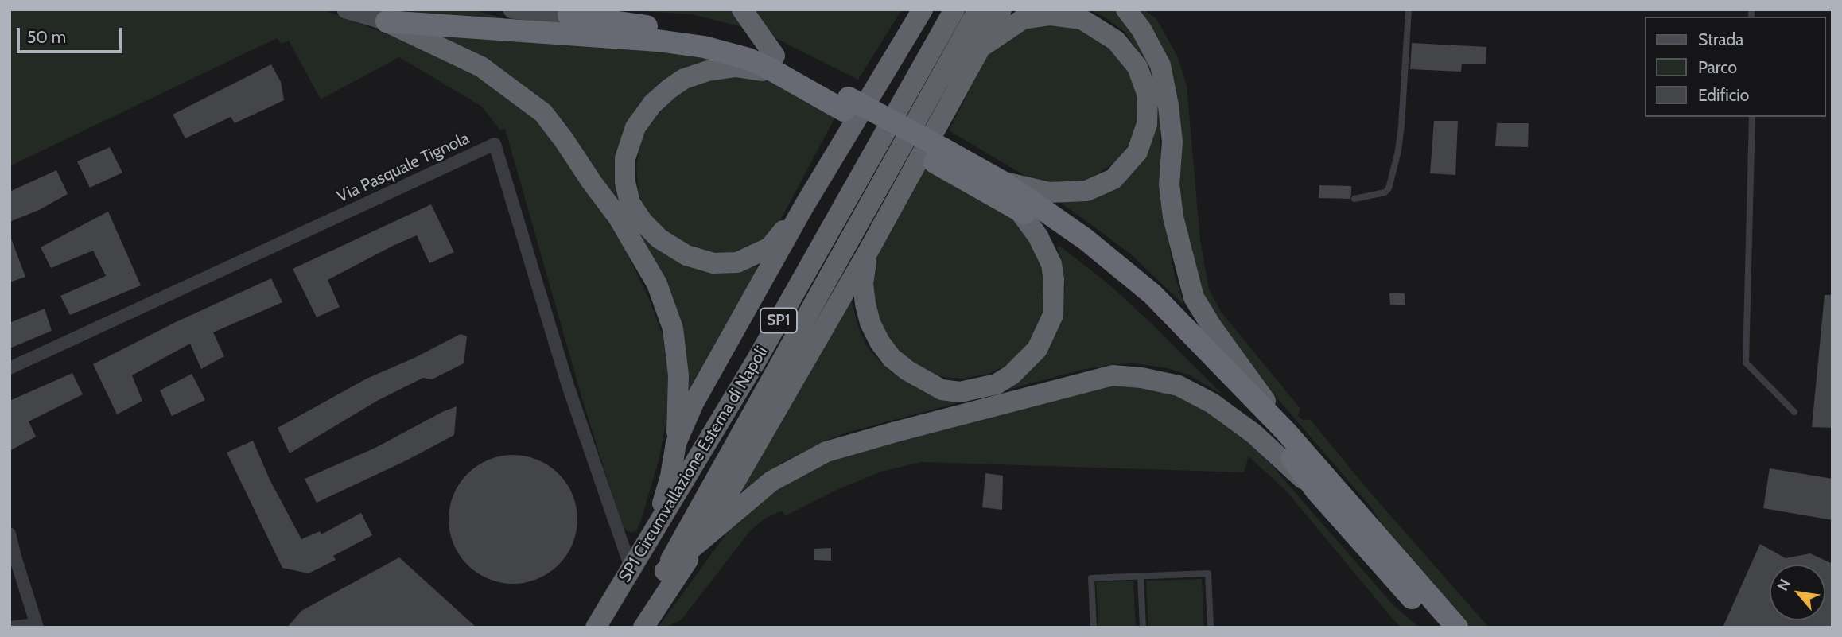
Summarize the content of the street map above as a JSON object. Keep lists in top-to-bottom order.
{
  "streets": {
    "highway": ["SP1", "SP1 Circumvallazione Esterna di Napoli"],
    "street": ["Via Pasquale Tignola"]
  },
  "crossings": [
    ["Via Pasquale Tignola", "SP1 Circumvallazione Esterna di Napoli"],
    ["SP1", "SP1 Circumvallazione Esterna di Napoli"]
  ],
  "legend": ["Strada", "Parco", "Edificio"],
  "scale_bar": "50 m",
  "north": "top left"
}
